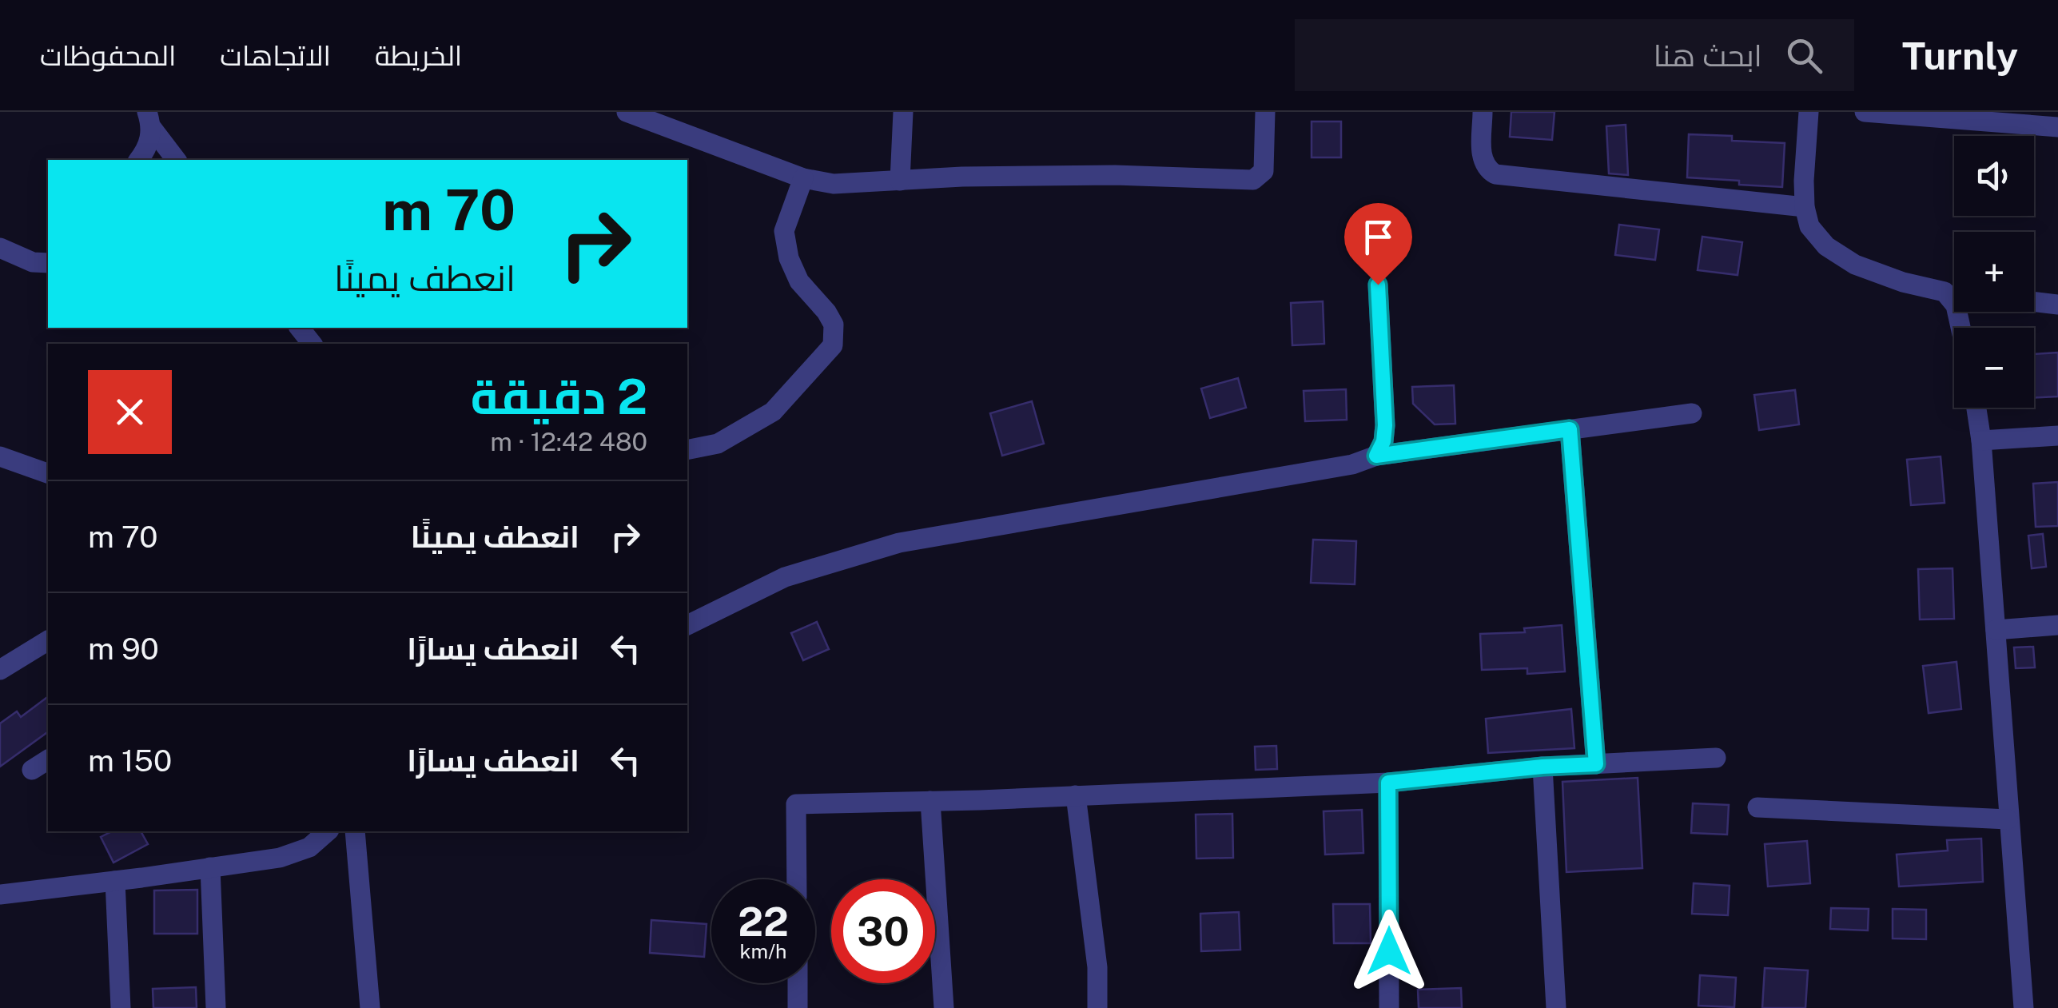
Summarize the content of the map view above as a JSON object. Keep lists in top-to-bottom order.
{
  "page": {
    "header": "Turnly",
    "search": "ابحث هنا",
    "nav": ["الخريطة", "الاتجاهات", "المحفوظات"],
    "map_buttons": ["+", "−"],
    "turn": ["70 m", "انعطف يمينًا"],
    "heading": ["2 دقيقة", "480 m · 12:42"],
    "list": [
      {
        "name": "انعطف يمينًا",
        "value": "70 m"
      },
      {
        "name": "انعطف يسارًا",
        "value": "90 m"
      },
      {
        "name": "انعطف يسارًا",
        "value": "150 m"
      }
    ],
    "speed": "22 km/h",
    "limit": "30"
  }
}
